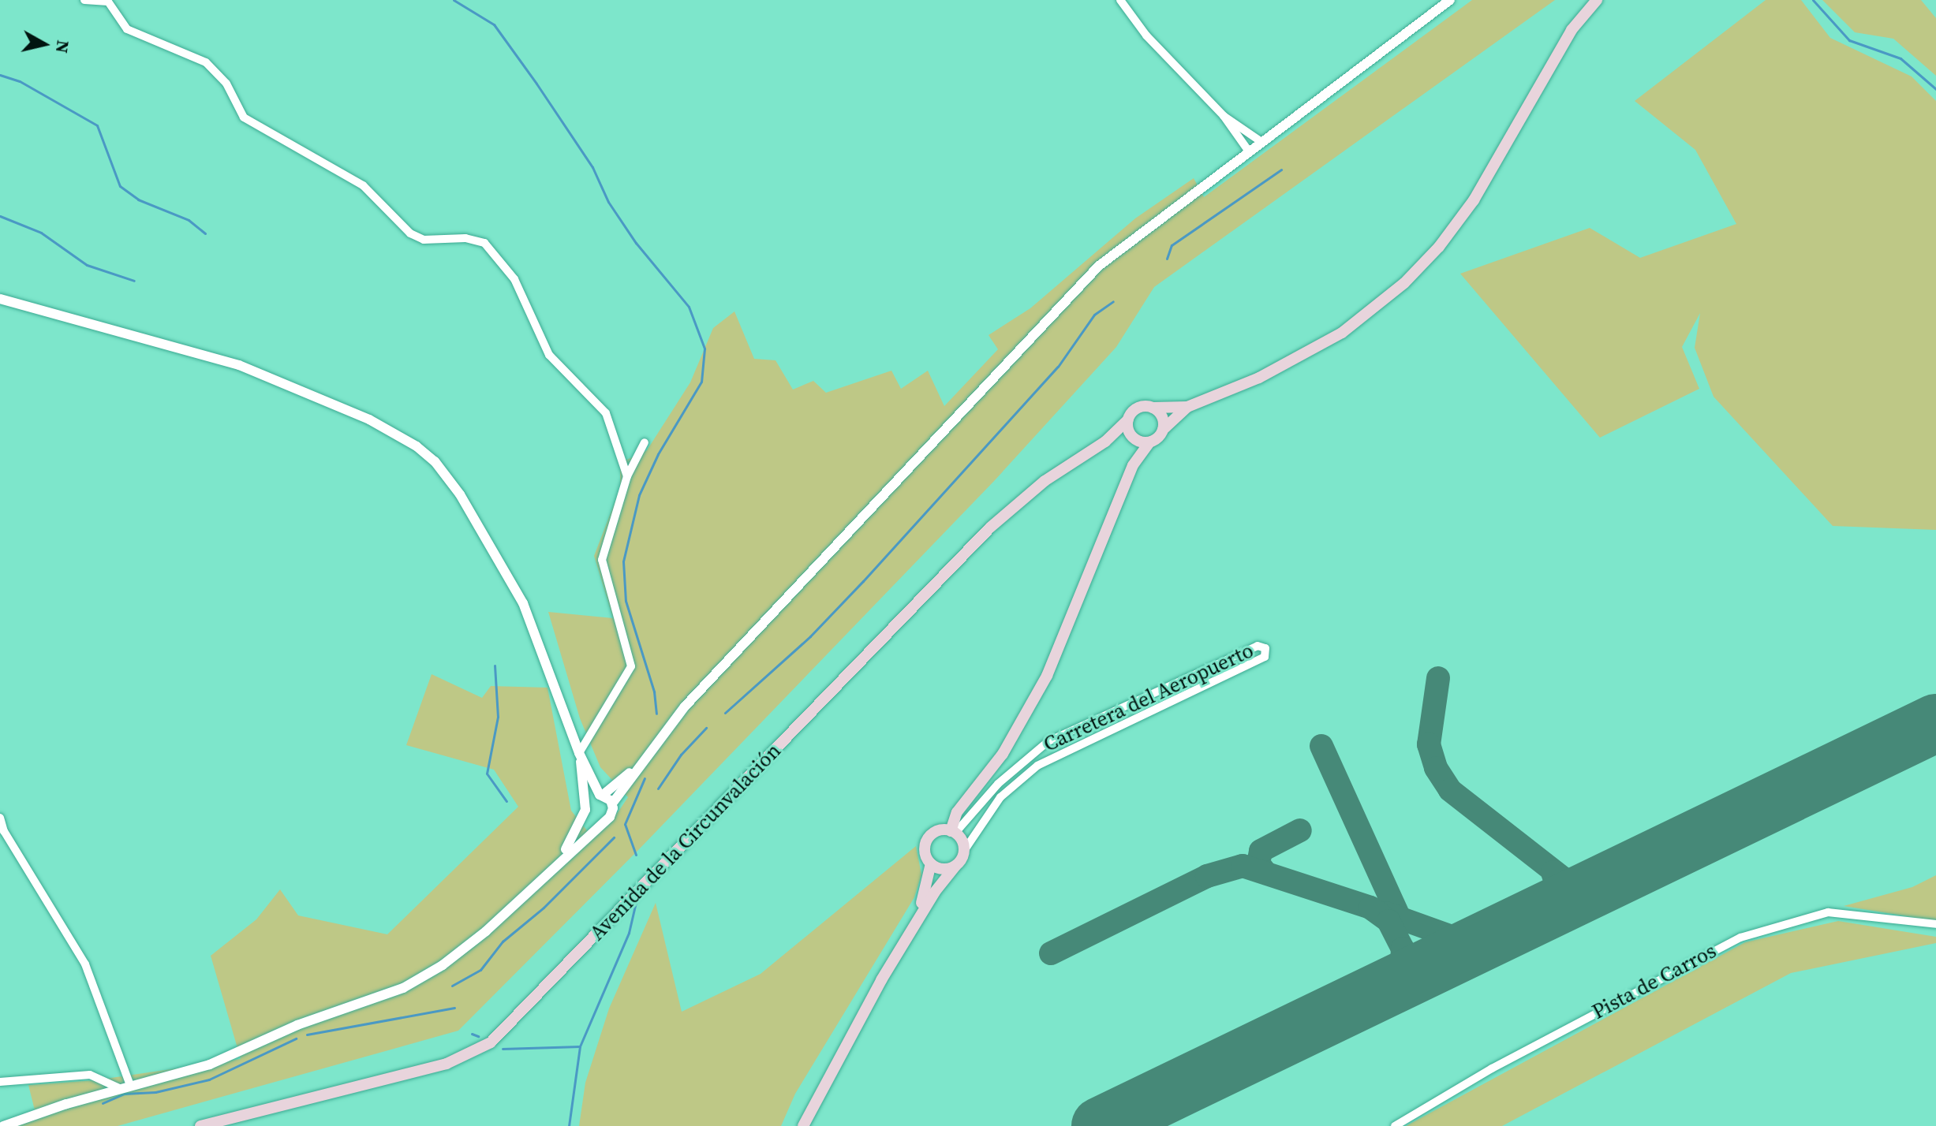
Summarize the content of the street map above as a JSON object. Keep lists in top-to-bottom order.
{
  "streets": {
    "main road": ["Carretera del Aeropuerto", "Avenida de la Circunvalación"],
    "street": ["Pista de Carros"]
  },
  "north": "right"
}
